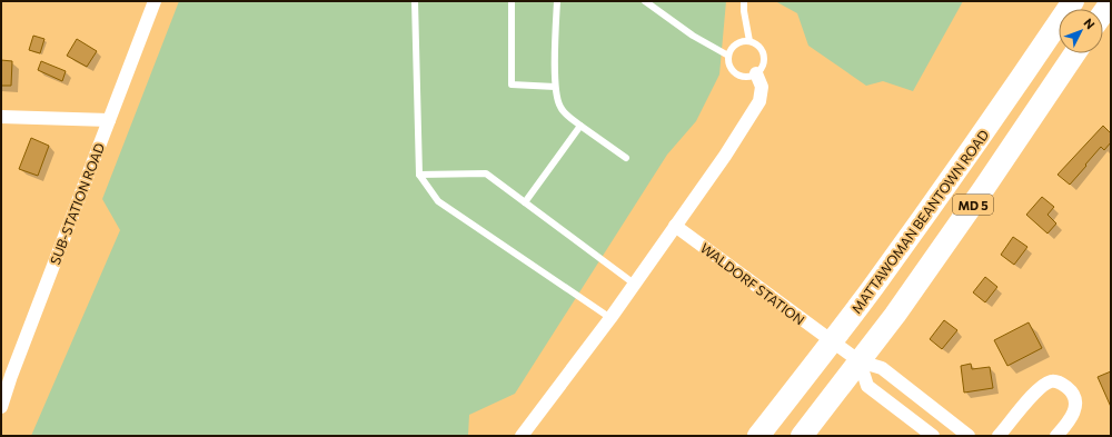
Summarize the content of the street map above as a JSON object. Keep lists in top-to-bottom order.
{
  "streets": {
    "highway": ["MD 5", "MATTAWOMAN BEANTOWN ROAD"],
    "street": ["SUB-STATION ROAD", "WALDORF STATION"]
  },
  "crossings": [
    ["MD 5", "WALDORF STATION"],
    ["MATTAWOMAN BEANTOWN ROAD", "WALDORF STATION"]
  ],
  "north": "top right"
}
